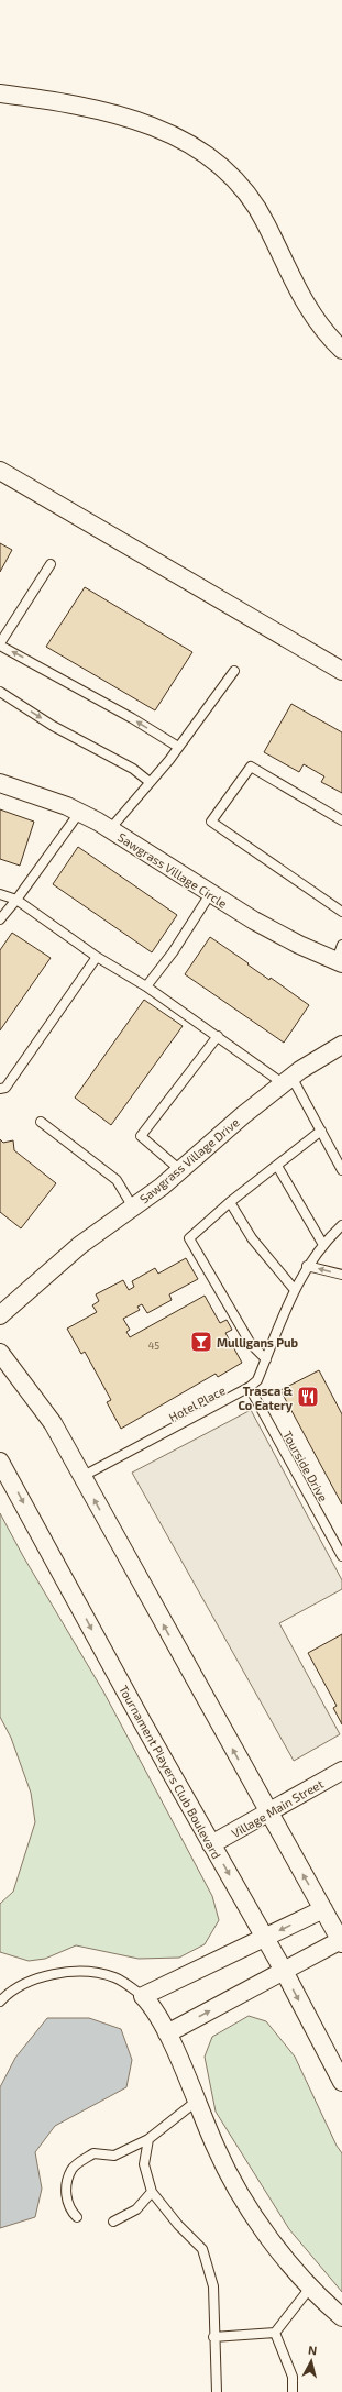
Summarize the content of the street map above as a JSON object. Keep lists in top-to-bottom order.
{
  "streets": {
    "street": [
      "Sawgrass Village Circle",
      "Sawgrass Village Drive",
      "Tournament Players Club Boulevard",
      "Village Main Street"
    ],
    "lane": ["Hotel Place", "Tourside Drive"]
  },
  "crossings": [
    ["Hotel Place", "Tourside Drive"],
    ["Tournament Players Club Boulevard", "Village Main Street"]
  ],
  "places": {
    "bar": ["Mulligans Pub"],
    "restaurant": ["Trasca & Co Eatery"]
  },
  "house_numbers": ["45"],
  "north": "top"
}
